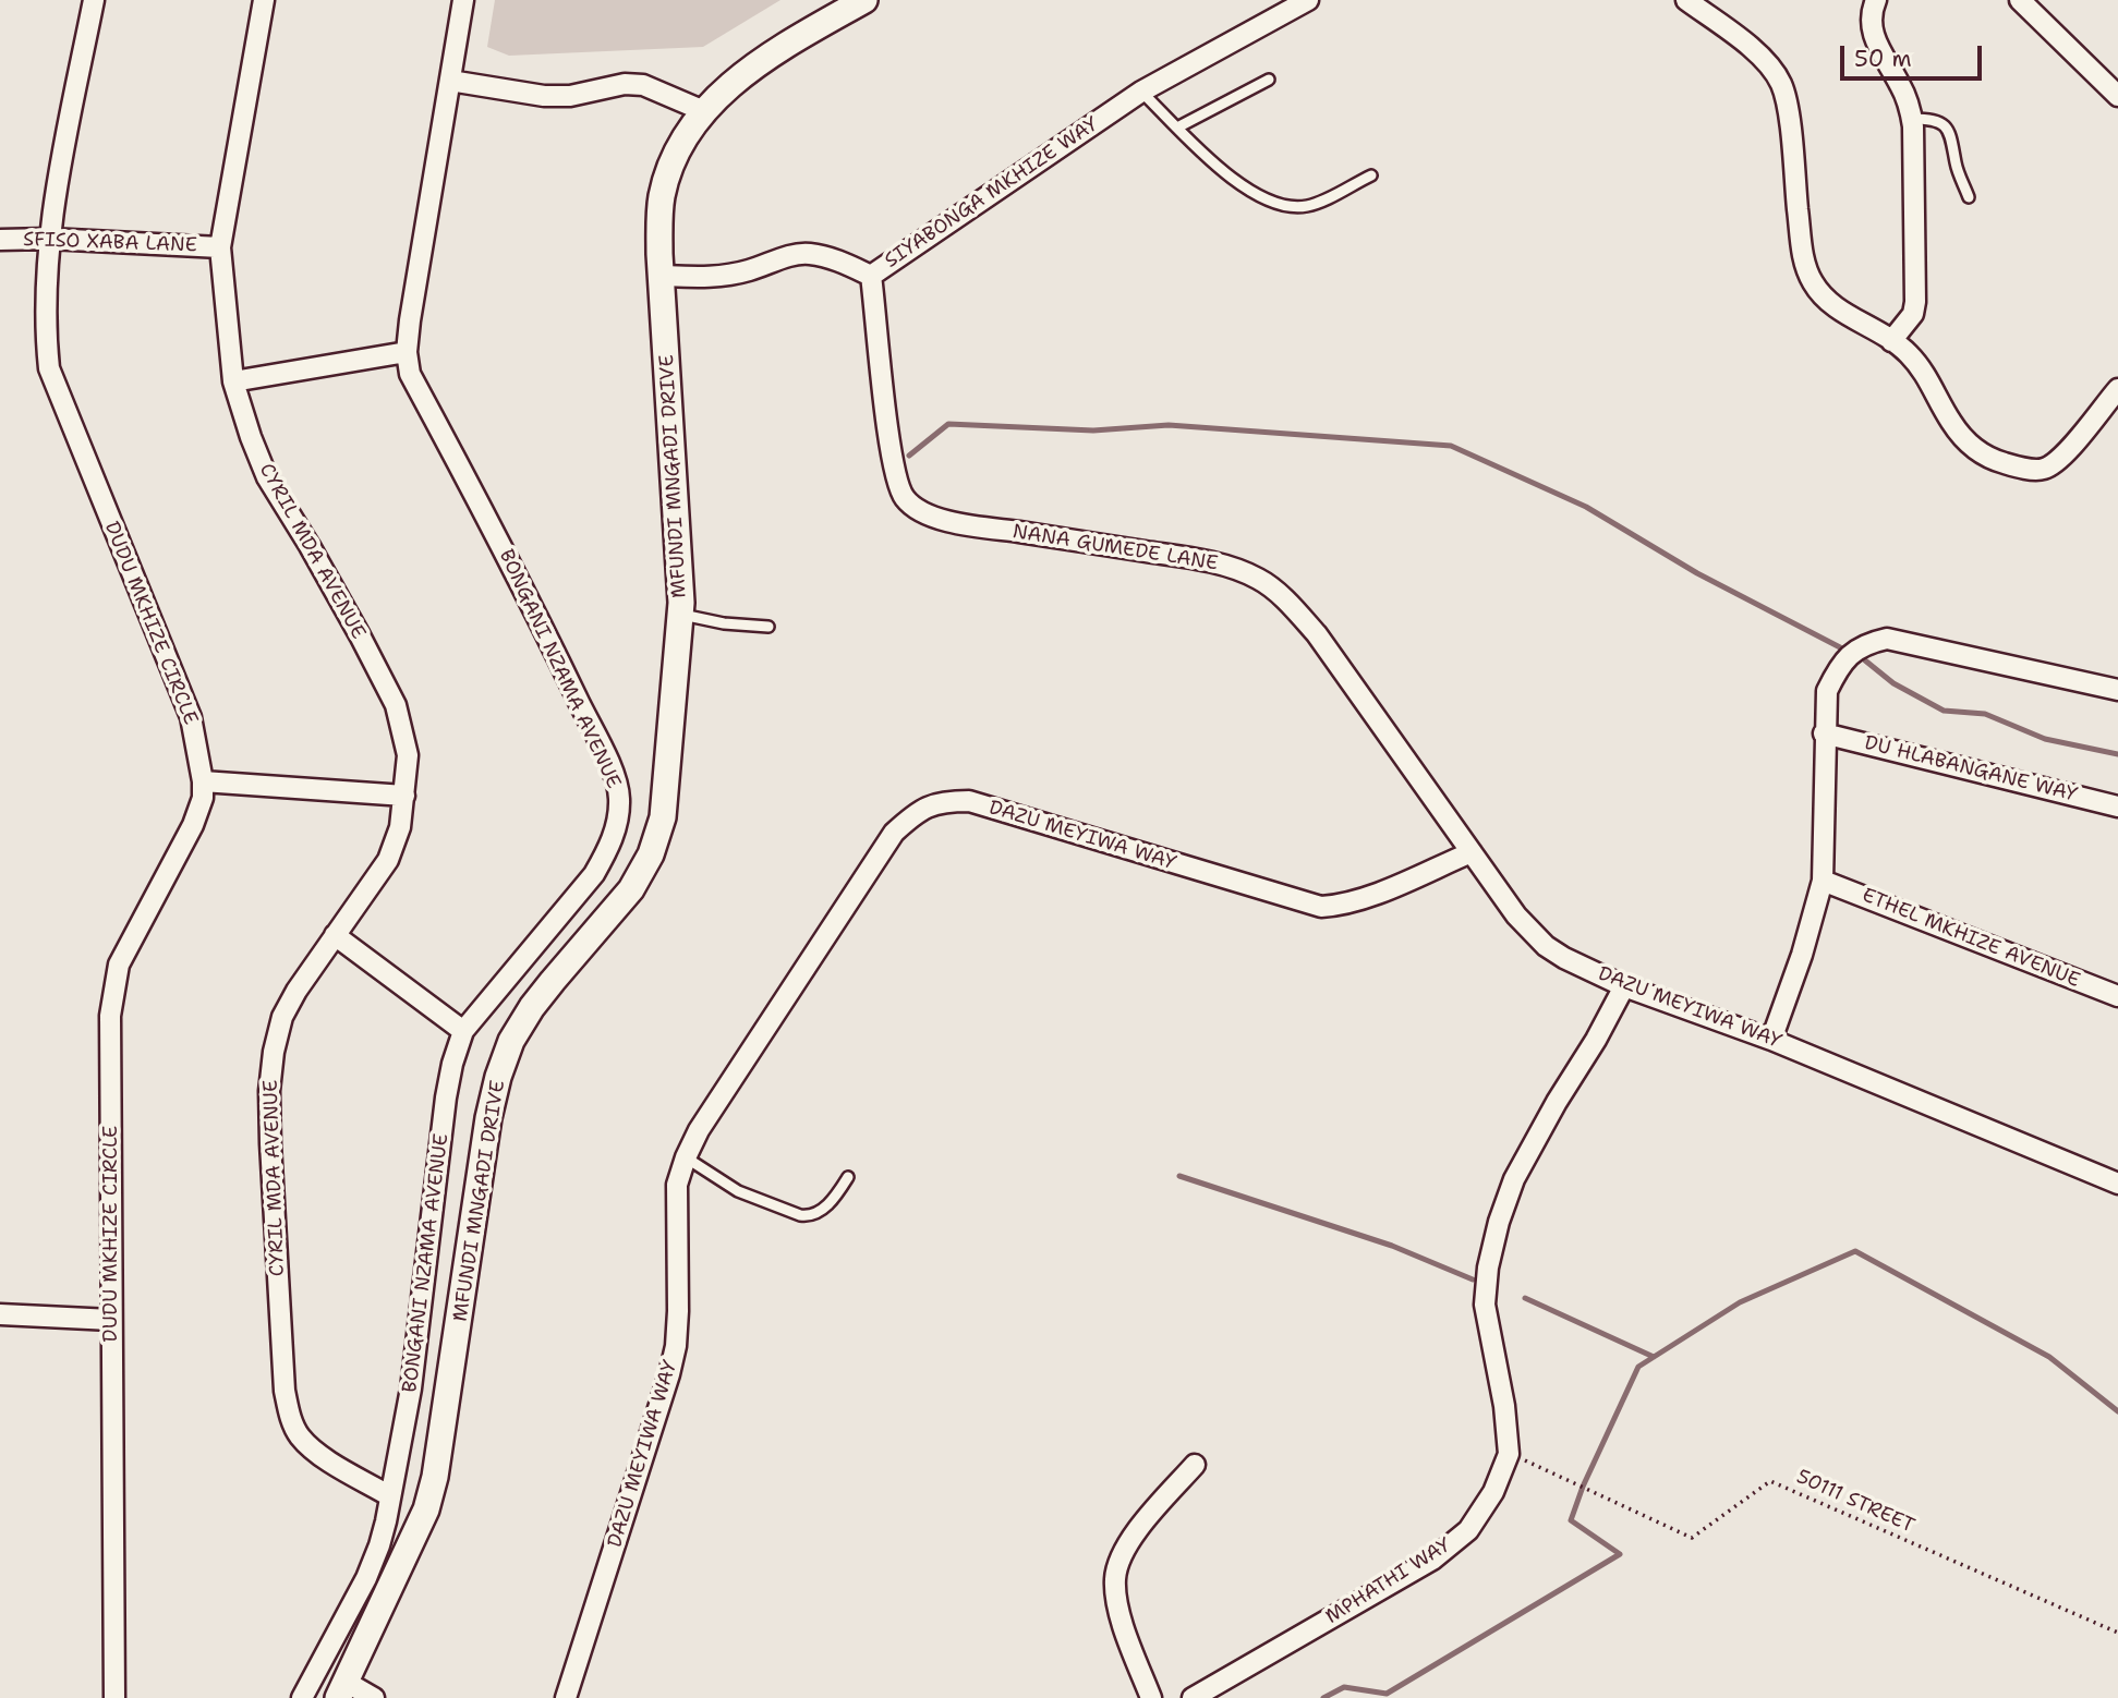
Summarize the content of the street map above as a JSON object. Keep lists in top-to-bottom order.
{
  "streets": {
    "street": [
      "SIYABONGA MKHIZE WAY",
      "SFISO XABA LANE",
      "MFUNDI MNGADI DRIVE",
      "NANA GUMEDE LANE",
      "CYRIL MDA AVENUE",
      "DUDU MKHIZE CIRCLE",
      "BONGANI NZAMA AVENUE",
      "DU HLABANGANE WAY",
      "DAZU MEYIWA WAY",
      "ETHEL MKHIZE AVENUE",
      "MPHATHI WAY"
    ],
    "path": ["50111 STREET"]
  },
  "crossings": [
    ["SIYABONGA MKHIZE WAY", "NANA GUMEDE LANE"],
    ["SFISO XABA LANE", "CYRIL MDA AVENUE"],
    ["SFISO XABA LANE", "DUDU MKHIZE CIRCLE"],
    ["NANA GUMEDE LANE", "DAZU MEYIWA WAY"],
    ["CYRIL MDA AVENUE", "BONGANI NZAMA AVENUE"],
    ["DAZU MEYIWA WAY", "MPHATHI WAY"],
    ["50111 STREET", "MPHATHI WAY"]
  ],
  "scale_bar": "50 m"
}
